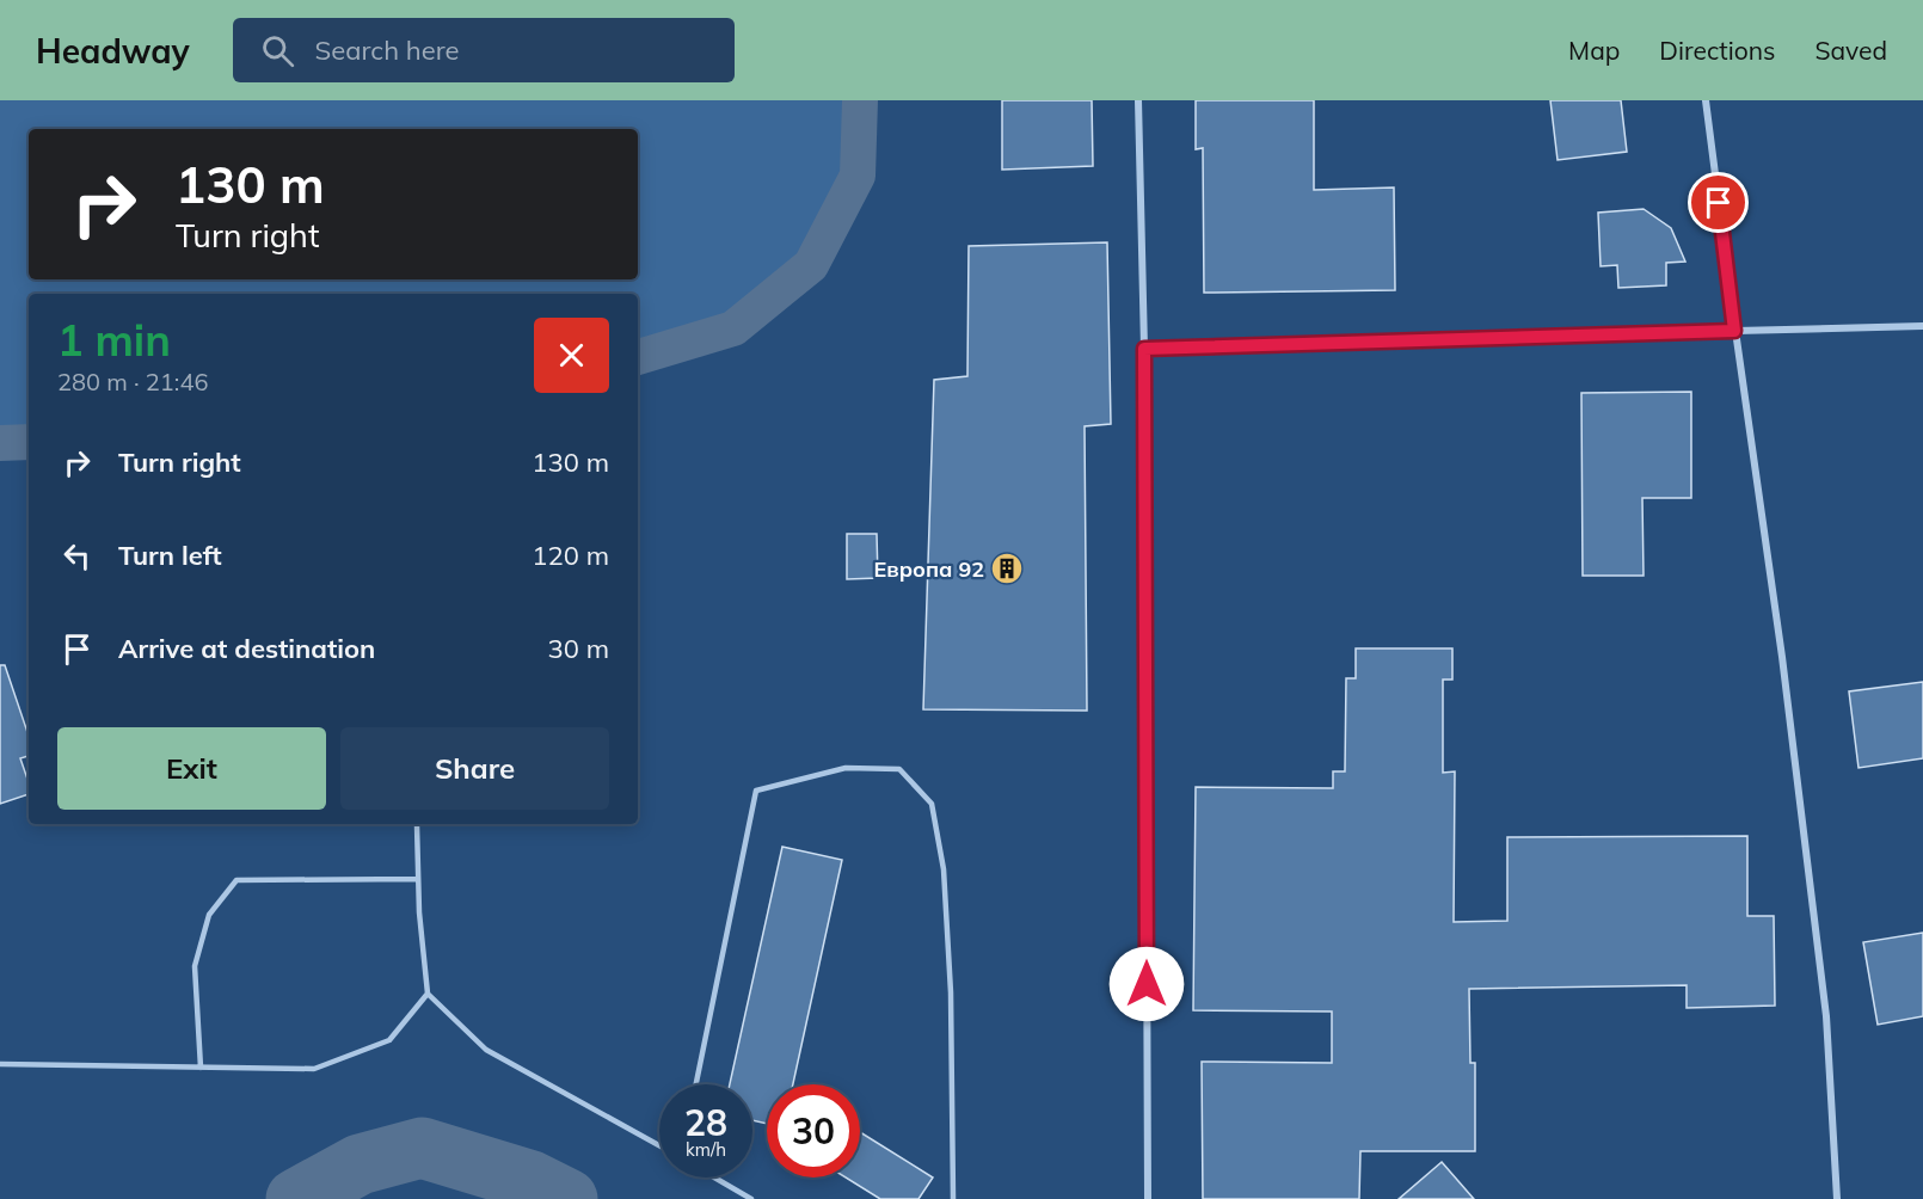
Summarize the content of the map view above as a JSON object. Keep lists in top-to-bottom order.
{
  "places": {
    "building": ["Европа 92"]
  },
  "page": {
    "header": "Headway",
    "search": "Search here",
    "nav": ["Map", "Directions", "Saved"],
    "turn": ["130 m", "Turn right"],
    "heading": ["1 min", "280 m · 21:46"],
    "list": [
      {
        "name": "Turn right",
        "value": "130 m"
      },
      {
        "name": "Turn left",
        "value": "120 m"
      },
      {
        "name": "Arrive at destination",
        "value": "30 m"
      }
    ],
    "buttons": ["Exit", "Share"],
    "speed": "28 km/h",
    "limit": "30"
  }
}
